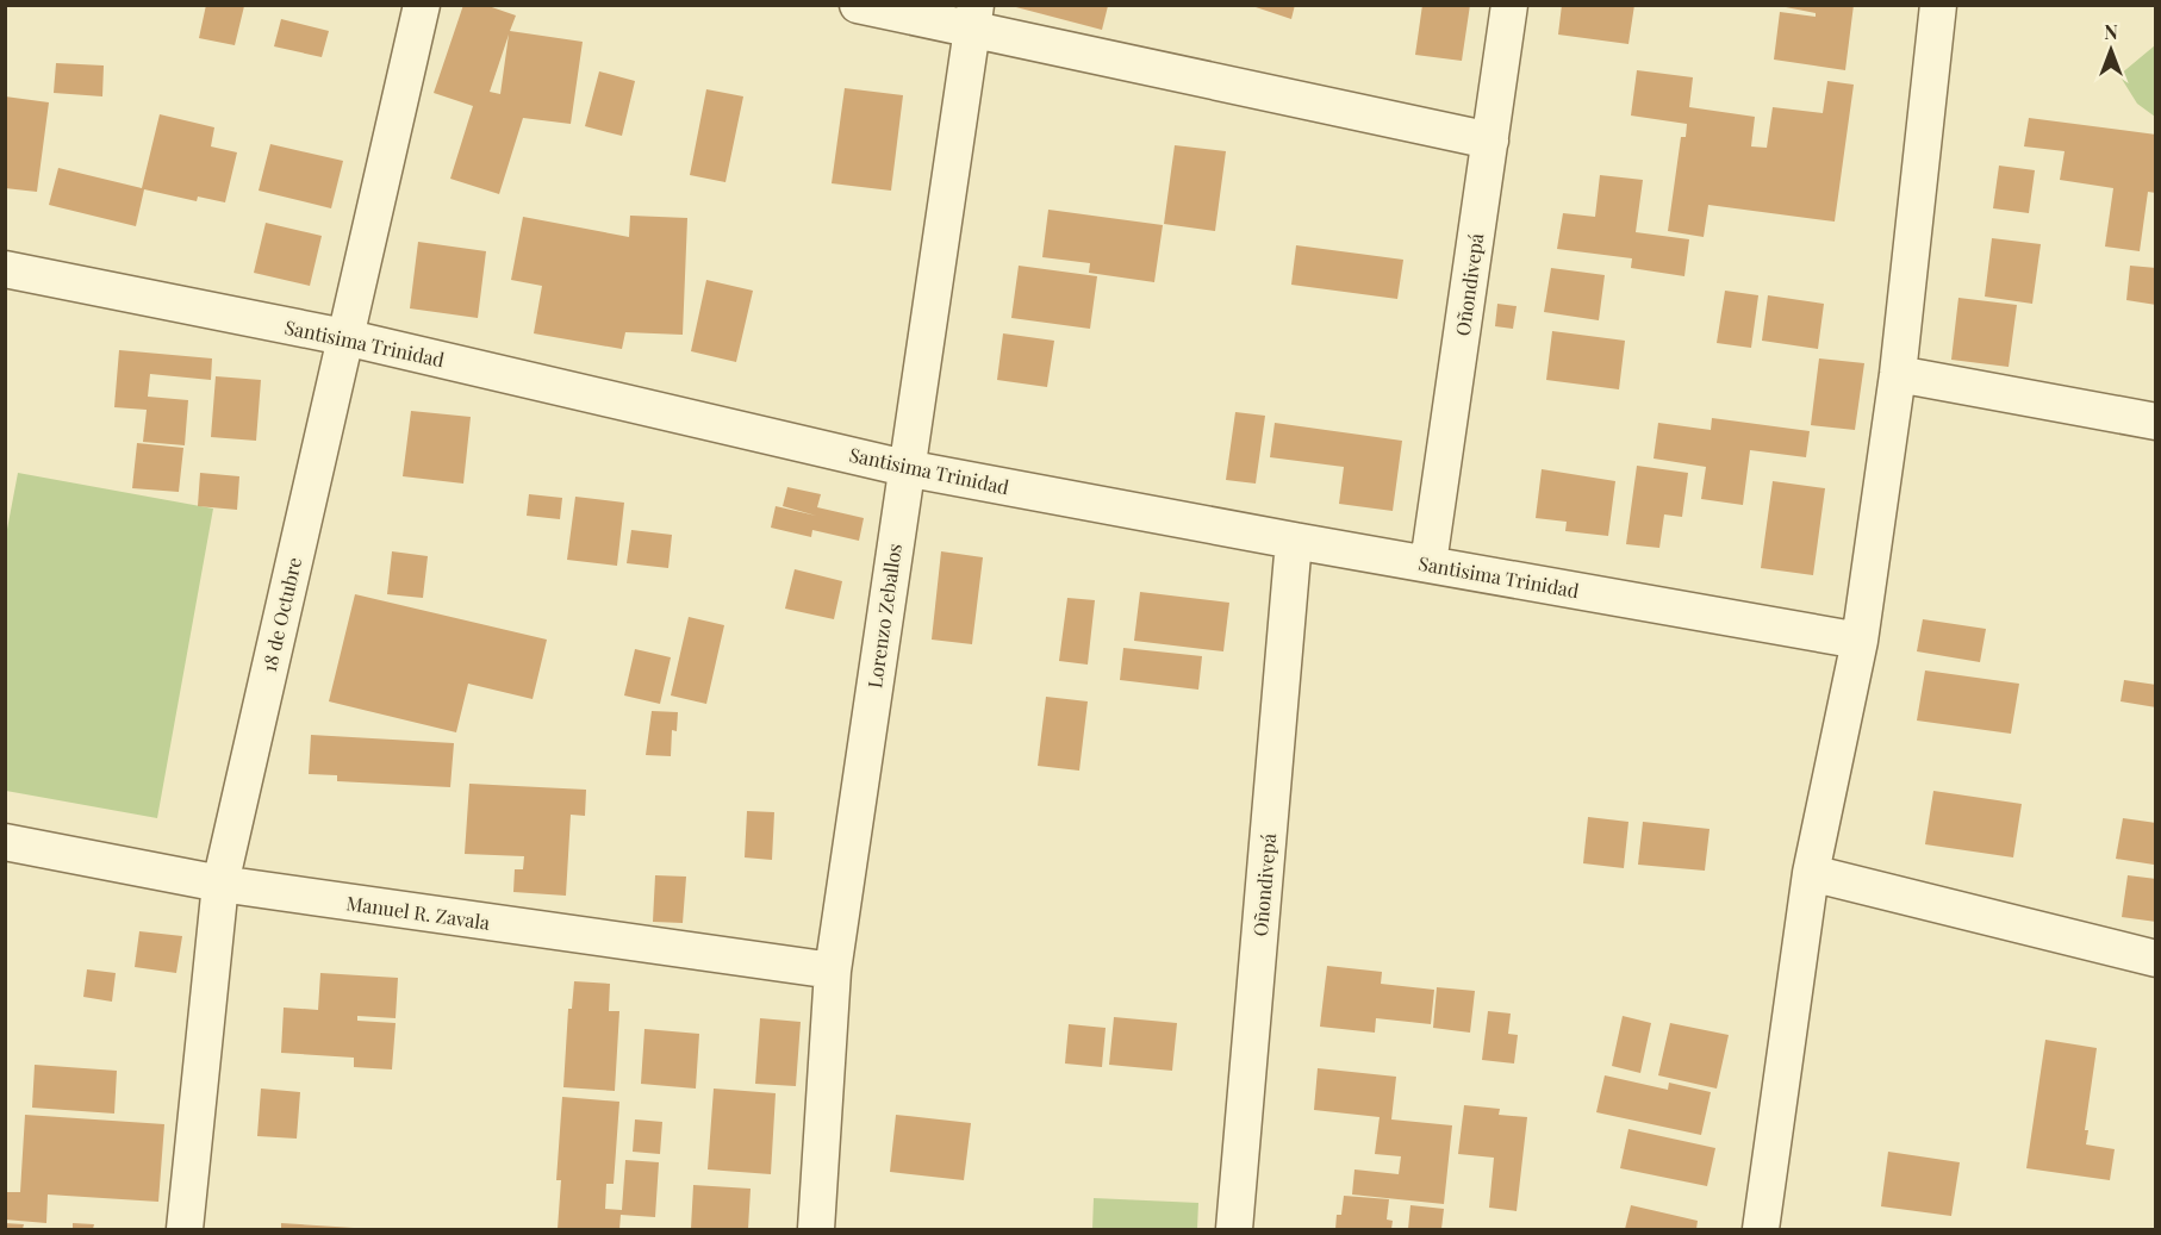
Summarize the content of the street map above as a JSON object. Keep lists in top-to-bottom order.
{
  "streets": {
    "street": [
      "Oñondivepá",
      "Santisima Trinidad",
      "18 de Octubre",
      "Lorenzo Zeballos",
      "Manuel R. Zavala"
    ]
  },
  "crossings": [
    ["Oñondivepá", "Santisima Trinidad"],
    ["Santisima Trinidad", "18 de Octubre"],
    ["Santisima Trinidad", "Lorenzo Zeballos"],
    ["18 de Octubre", "Manuel R. Zavala"],
    ["Lorenzo Zeballos", "Manuel R. Zavala"]
  ],
  "north": "top"
}
